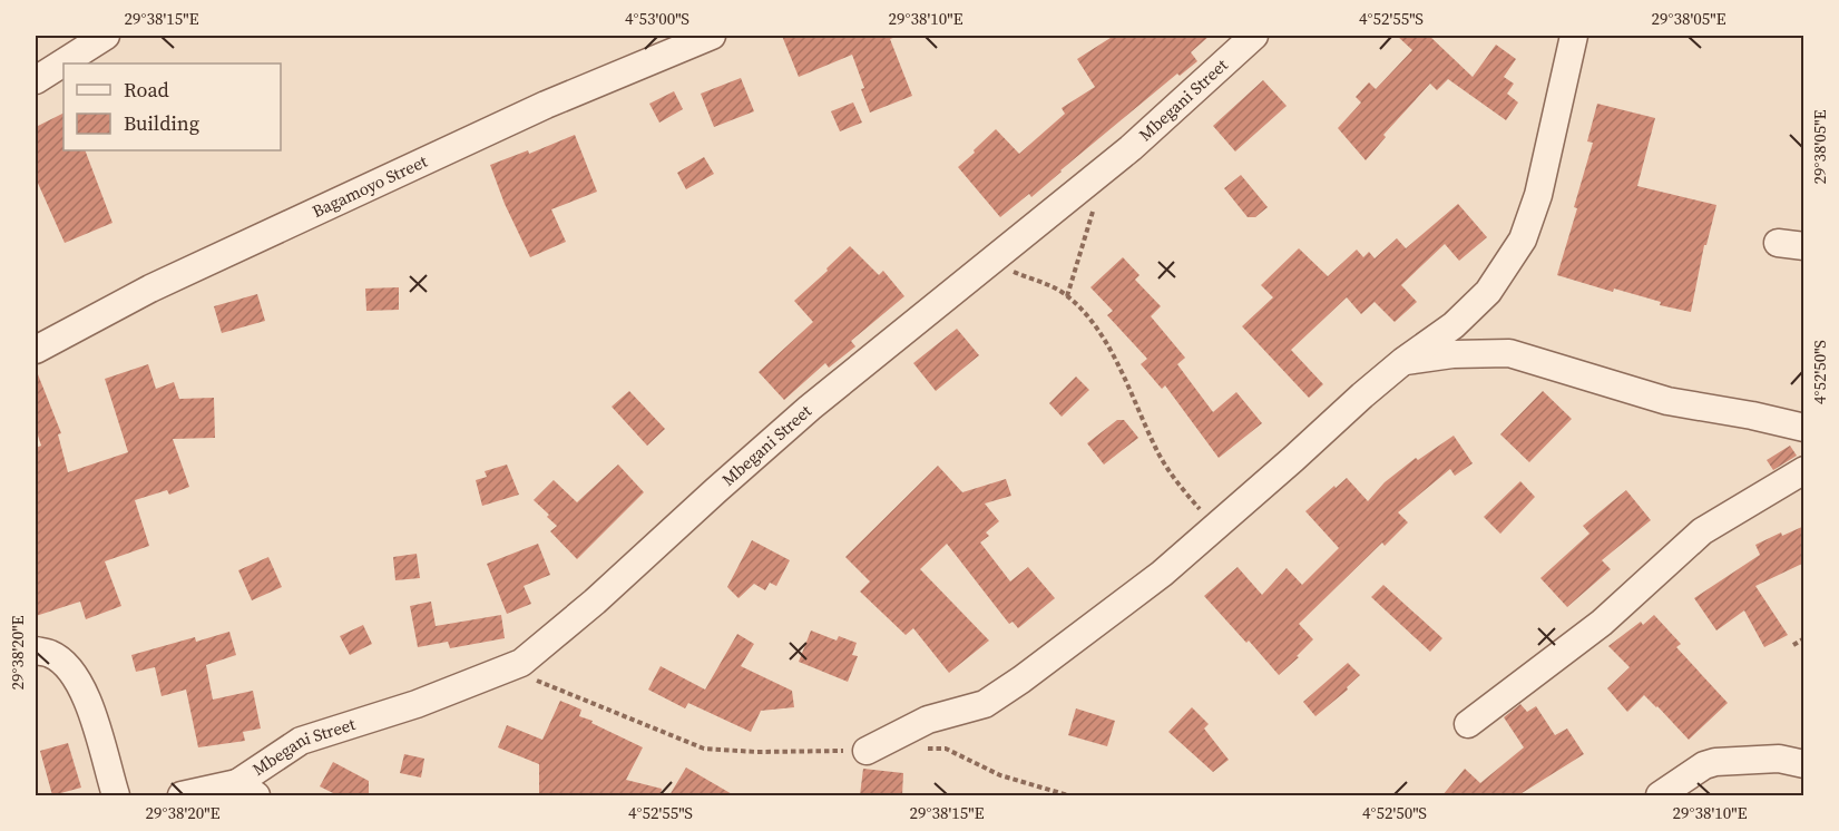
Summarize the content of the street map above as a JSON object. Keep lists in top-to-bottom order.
{
  "streets": {
    "street": ["Mbegani Street", "Bagamoyo Street"]
  },
  "legend": ["Road", "Building"],
  "coordinates": [
    "29°38'15\"E",
    "4°53'00\"S",
    "29°38'10\"E",
    "4°52'55\"S",
    "29°38'05\"E",
    "4°52'50\"S",
    "29°38'20\"E"
  ]
}
